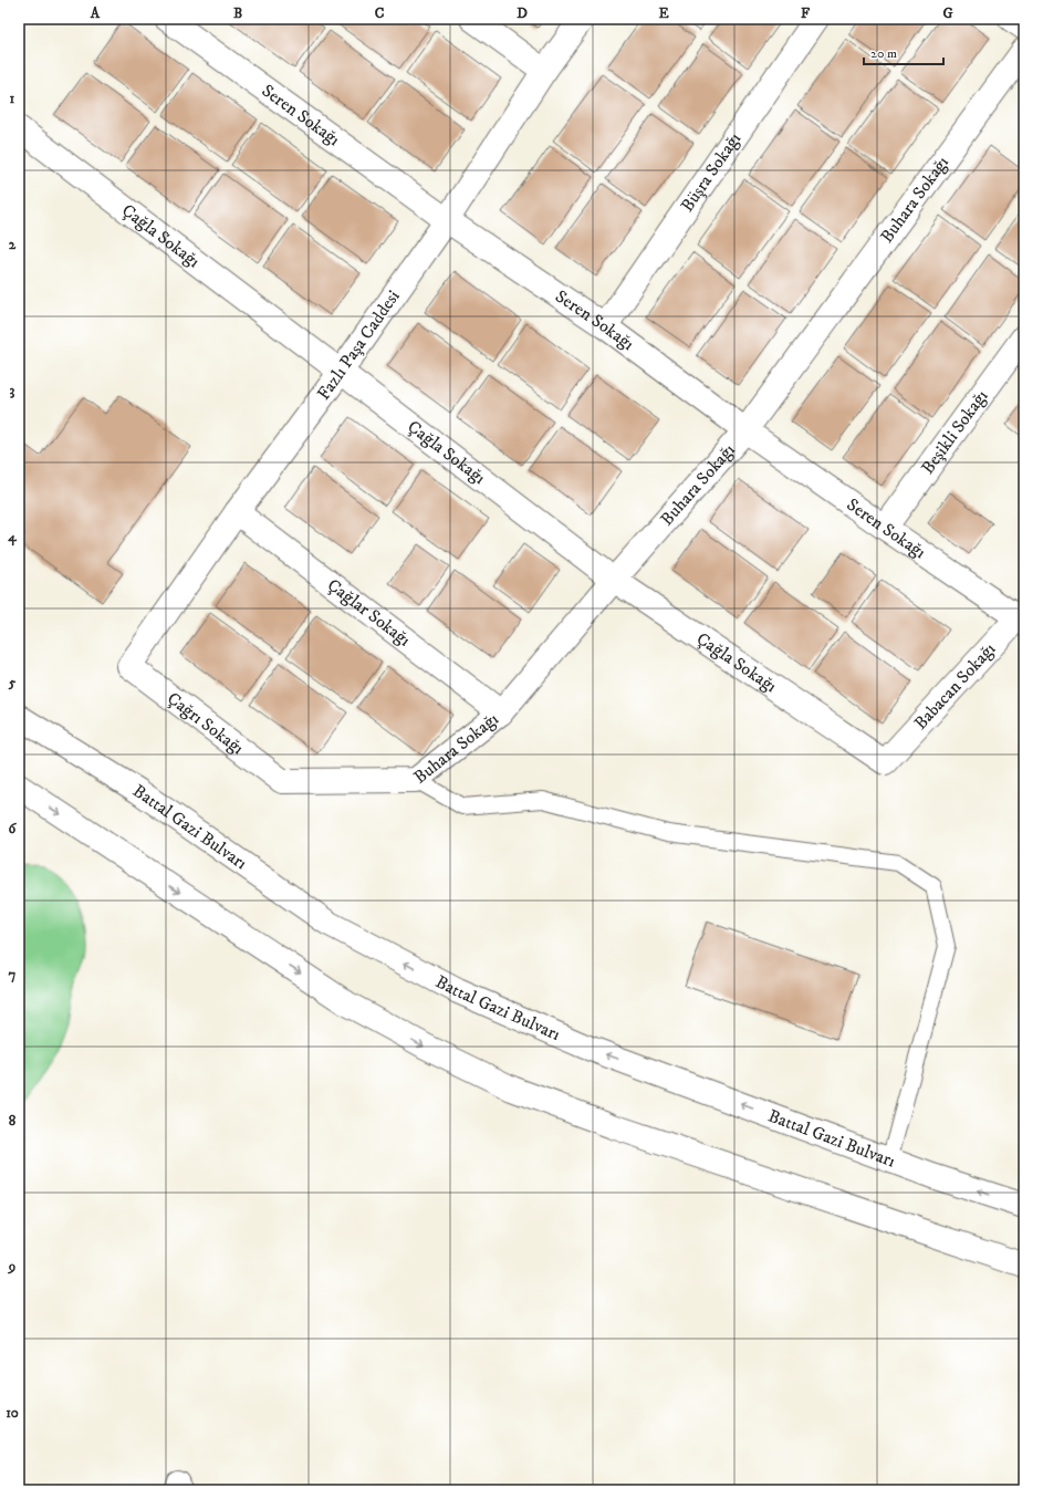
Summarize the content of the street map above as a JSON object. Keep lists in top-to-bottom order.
{
  "streets": {
    "street": [
      "Seren Sokağı",
      "Büşra Sokağı",
      "Buhara Sokağı",
      "Çağla Sokağı",
      "Fazlı Paşa Caddesi",
      "Beşikli Sokağı",
      "Çağlar Sokağı",
      "Babacan Sokağı",
      "Çağrı Sokağı",
      "Battal Gazi Bulvarı"
    ]
  },
  "crossings": [
    ["Seren Sokağı", "Büşra Sokağı"],
    ["Seren Sokağı", "Buhara Sokağı"],
    ["Seren Sokağı", "Fazlı Paşa Caddesi"],
    ["Seren Sokağı", "Beşikli Sokağı"],
    ["Seren Sokağı", "Babacan Sokağı"],
    ["Buhara Sokağı", "Çağla Sokağı"],
    ["Buhara Sokağı", "Çağlar Sokağı"],
    ["Buhara Sokağı", "Çağrı Sokağı"],
    ["Çağla Sokağı", "Fazlı Paşa Caddesi"],
    ["Çağla Sokağı", "Babacan Sokağı"],
    ["Fazlı Paşa Caddesi", "Çağlar Sokağı"],
    ["Fazlı Paşa Caddesi", "Çağrı Sokağı"]
  ],
  "scale_bar": "20 m",
  "grid": {
    "columns": [
      "A",
      "B",
      "C",
      "D",
      "E",
      "F",
      "G"
    ],
    "rows": [
      "1",
      "2",
      "3",
      "4",
      "5",
      "6",
      "7",
      "8",
      "9",
      "10"
    ]
  }
}
